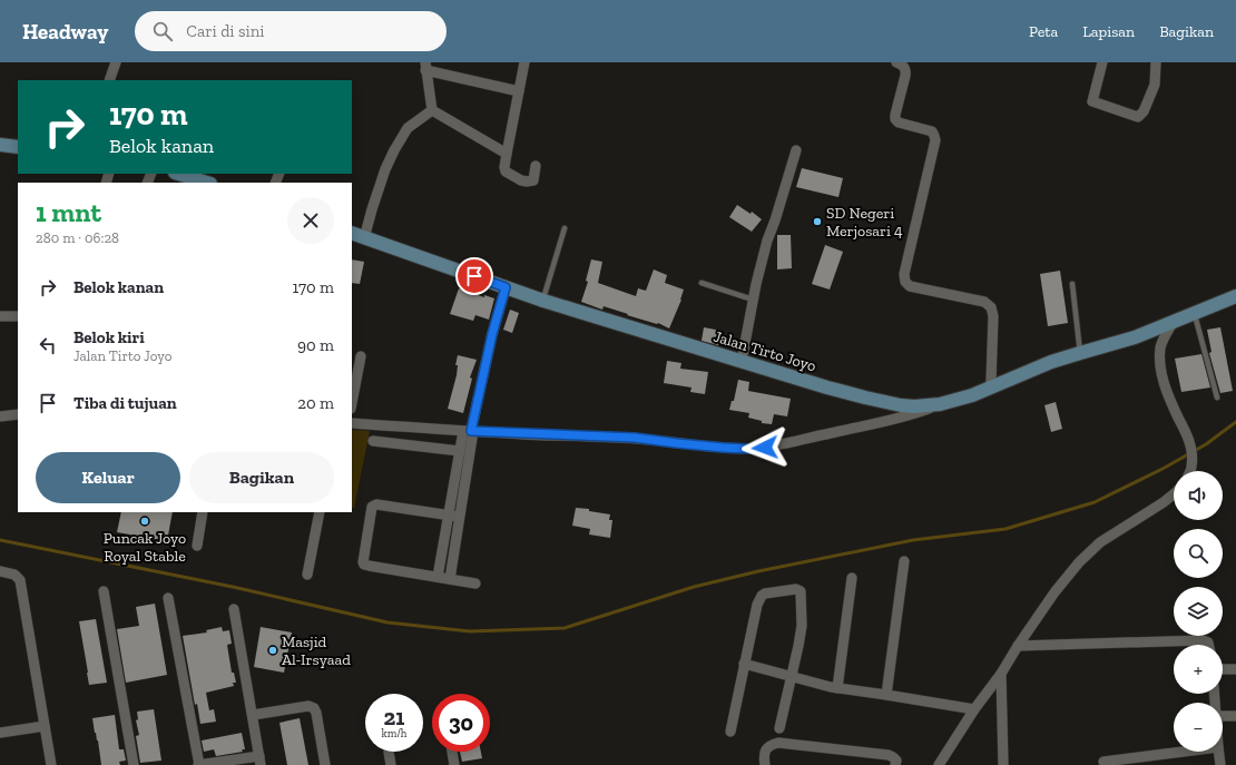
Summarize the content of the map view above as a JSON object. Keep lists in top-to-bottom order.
{
  "streets": {
    "street": ["Jalan Tirto Joyo"]
  },
  "places": ["SD Negeri Merjosari 4", "Puncak Joyo Royal Stable", "Masjid Al-Irsyaad"],
  "page": {
    "header": "Headway",
    "search": "Cari di sini",
    "nav": ["Peta", "Lapisan", "Bagikan"],
    "turn": ["170 m", "Belok kanan"],
    "heading": ["1 mnt", "280 m · 06:28"],
    "list": [
      {
        "name": "Belok kanan",
        "value": "170 m"
      },
      {
        "name": "Belok kiri",
        "note": "Jalan Tirto Joyo",
        "value": "90 m"
      },
      {
        "name": "Tiba di tujuan",
        "value": "20 m"
      }
    ],
    "buttons": ["Keluar", "Bagikan"],
    "map_buttons": ["+", "−"],
    "speed": "21 km/h",
    "limit": "30"
  }
}
